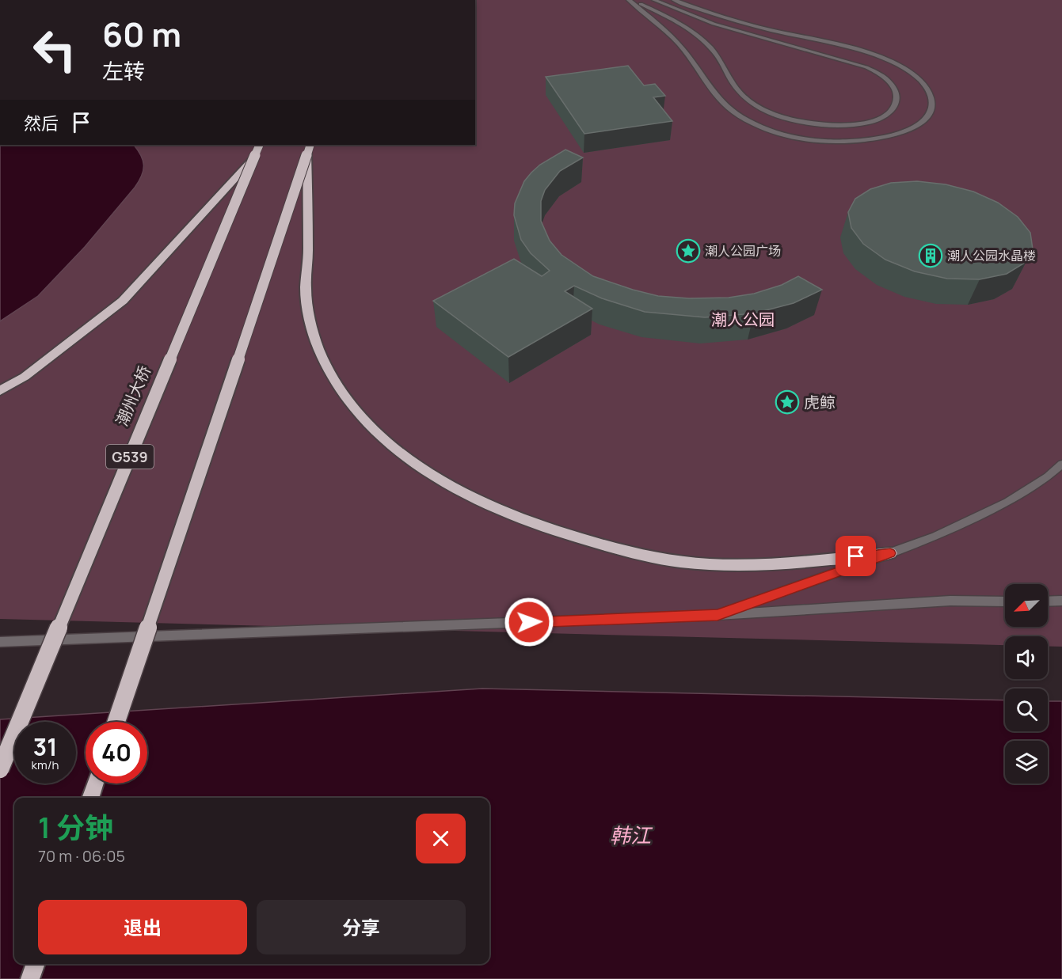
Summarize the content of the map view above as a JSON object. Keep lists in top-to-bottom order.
{
  "streets": {
    "highway": ["潮州大桥", "G539"]
  },
  "water": ["韩江"],
  "parks": ["潮人公园"],
  "places": {
    "place": ["潮人公园广场", "虎鲸"],
    "building": ["潮人公园水晶楼"]
  },
  "north": "bottom left",
  "page": {
    "turn": ["60 m", "左转"],
    "then": "然后",
    "speed": "31 km/h",
    "limit": "40",
    "heading": ["1 分钟", "70 m · 06:05"],
    "buttons": ["退出", "分享"]
  }
}
